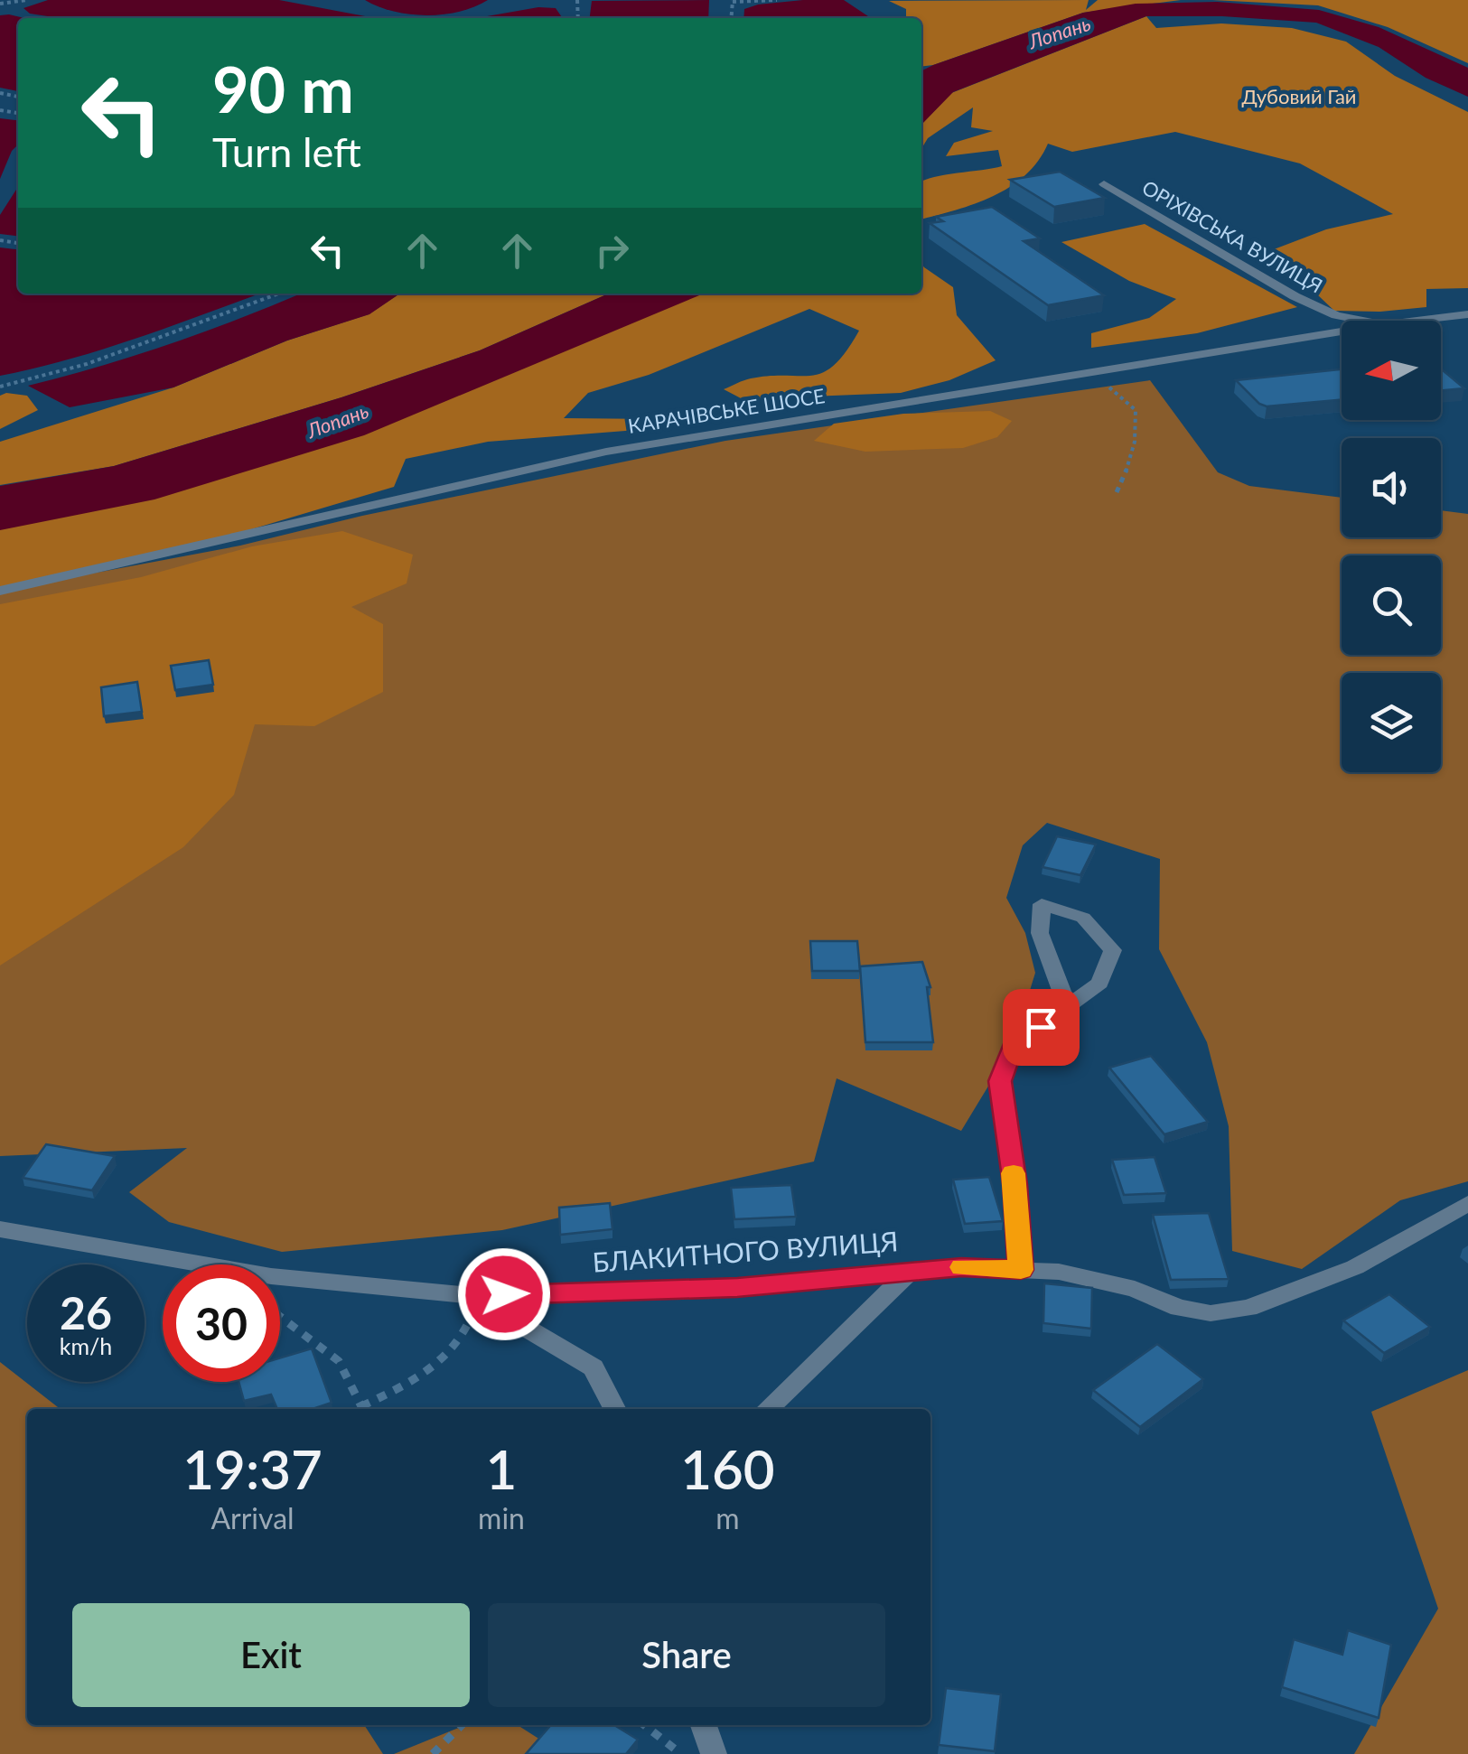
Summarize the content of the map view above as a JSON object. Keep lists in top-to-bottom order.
{
  "streets": {
    "street": ["ОРІХІВСЬКА ВУЛИЦЯ", "КАРАЧІВСЬКЕ ШОСЕ", "БЛАКИТНОГО ВУЛИЦЯ"]
  },
  "water": ["Лопань"],
  "parks": ["Дубовий Гай"],
  "north": "left",
  "page": {
    "turn": ["90 m", "Turn left"],
    "speed": "26 km/h",
    "limit": "30",
    "eta": [
      "19:37",
      "Arrival",
      "1",
      "min",
      "160",
      "m"
    ],
    "buttons": ["Exit", "Share"]
  }
}
